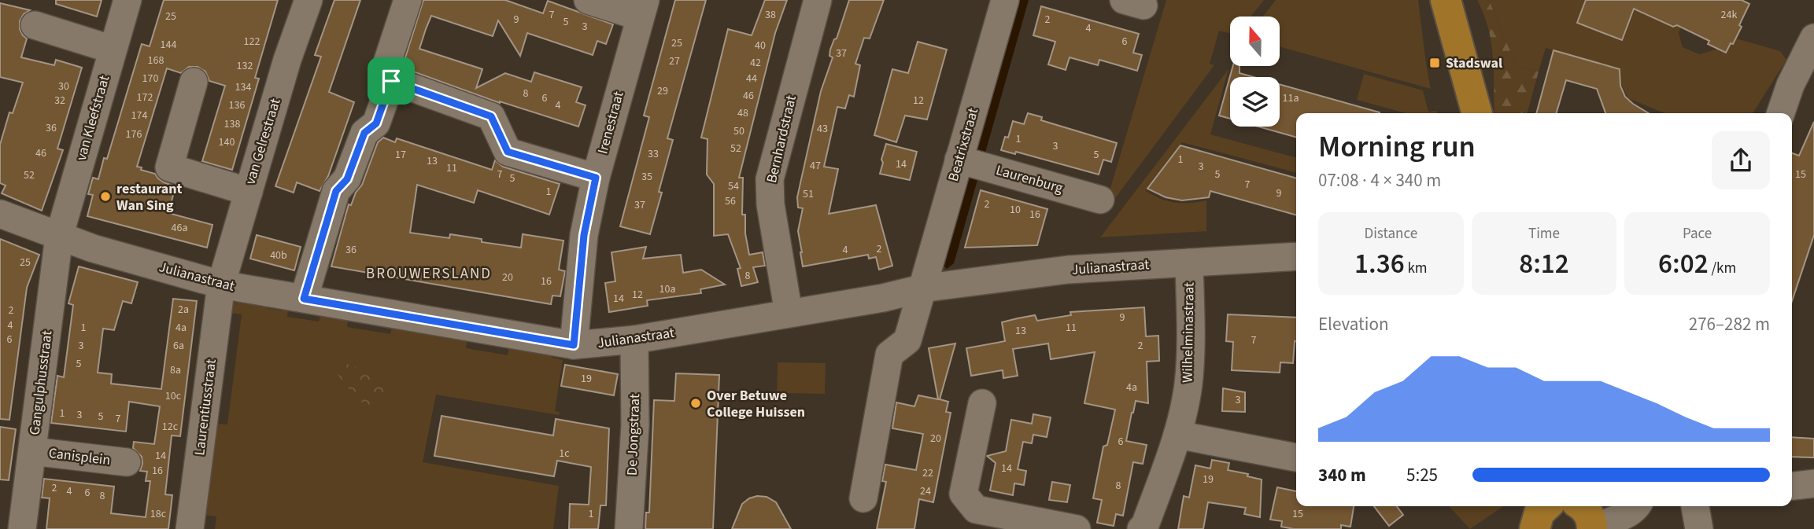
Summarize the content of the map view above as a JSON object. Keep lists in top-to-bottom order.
{
  "streets": {
    "street": [
      "van Kleefstraat",
      "Irenestraat",
      "Bernhardstraat",
      "van Gelrestraat",
      "Beatrixstraat",
      "Laurenburg",
      "Julianastraat",
      "Wilhelminastraat",
      "Gangulphusstraat",
      "Laurentiusstraat",
      "De Jongstraat",
      "Canisplein"
    ]
  },
  "crossings": [
    ["van Kleefstraat", "Julianastraat"],
    ["van Kleefstraat", "Gangulphusstraat"],
    ["Irenestraat", "Julianastraat"],
    ["Bernhardstraat", "Julianastraat"],
    ["van Gelrestraat", "Julianastraat"],
    ["van Gelrestraat", "Laurentiusstraat"],
    ["Beatrixstraat", "Laurenburg"],
    ["Beatrixstraat", "Julianastraat"],
    ["Julianastraat", "Wilhelminastraat"],
    ["Julianastraat", "Gangulphusstraat"],
    ["Julianastraat", "Laurentiusstraat"],
    ["Julianastraat", "De Jongstraat"],
    ["Gangulphusstraat", "Canisplein"]
  ],
  "districts": ["BROUWERSLAND"],
  "places": {
    "transit": ["Stadswal"],
    "other": ["restaurant Wan Sing", "Over Betuwe College Huissen"]
  },
  "house_numbers": [
    "7",
    "38",
    "24k",
    "25",
    "9",
    "2",
    "5",
    "3",
    "4",
    "122",
    "6",
    "25",
    "144",
    "40",
    "37",
    "168",
    "27",
    "42",
    "132",
    "170",
    "44",
    "30",
    "134",
    "29",
    "8",
    "46",
    "172",
    "6",
    "11a",
    "32",
    "12",
    "136",
    "4",
    "48",
    "174",
    "138",
    "36",
    "43",
    "50",
    "176",
    "1",
    "140",
    "3",
    "52",
    "46",
    "33",
    "17",
    "5",
    "1",
    "13",
    "14",
    "47",
    "3",
    "11",
    "7",
    "5",
    "15",
    "52",
    "35",
    "5",
    "7",
    "54",
    "1",
    "9",
    "51",
    "56",
    "2",
    "37",
    "10",
    "16",
    "46a",
    "2",
    "36",
    "4",
    "40b",
    "25",
    "8",
    "20",
    "16",
    "10a",
    "12",
    "14",
    "2a",
    "2",
    "9",
    "4",
    "1",
    "4a",
    "11",
    "13",
    "6",
    "7",
    "3",
    "6a",
    "2",
    "5",
    "8a",
    "19",
    "4a",
    "10c",
    "3",
    "1",
    "3",
    "5",
    "7",
    "12c",
    "20",
    "6",
    "1c",
    "14",
    "14",
    "16",
    "22",
    "19",
    "8",
    "2",
    "4",
    "24",
    "6",
    "8",
    "18c",
    "1",
    "15"
  ],
  "north": "top",
  "page": {
    "heading": ["Morning run", "07:08 · 4 × 340 m"],
    "stats": [
      ["Distance", "1.36 km"],
      ["Time", "8:12"],
      ["Pace", "6:02 /km"]
    ],
    "chart": ["Elevation", "276–282 m"],
    "list": [
      {
        "name": "340 m",
        "note": "5:25"
      }
    ]
  }
}
